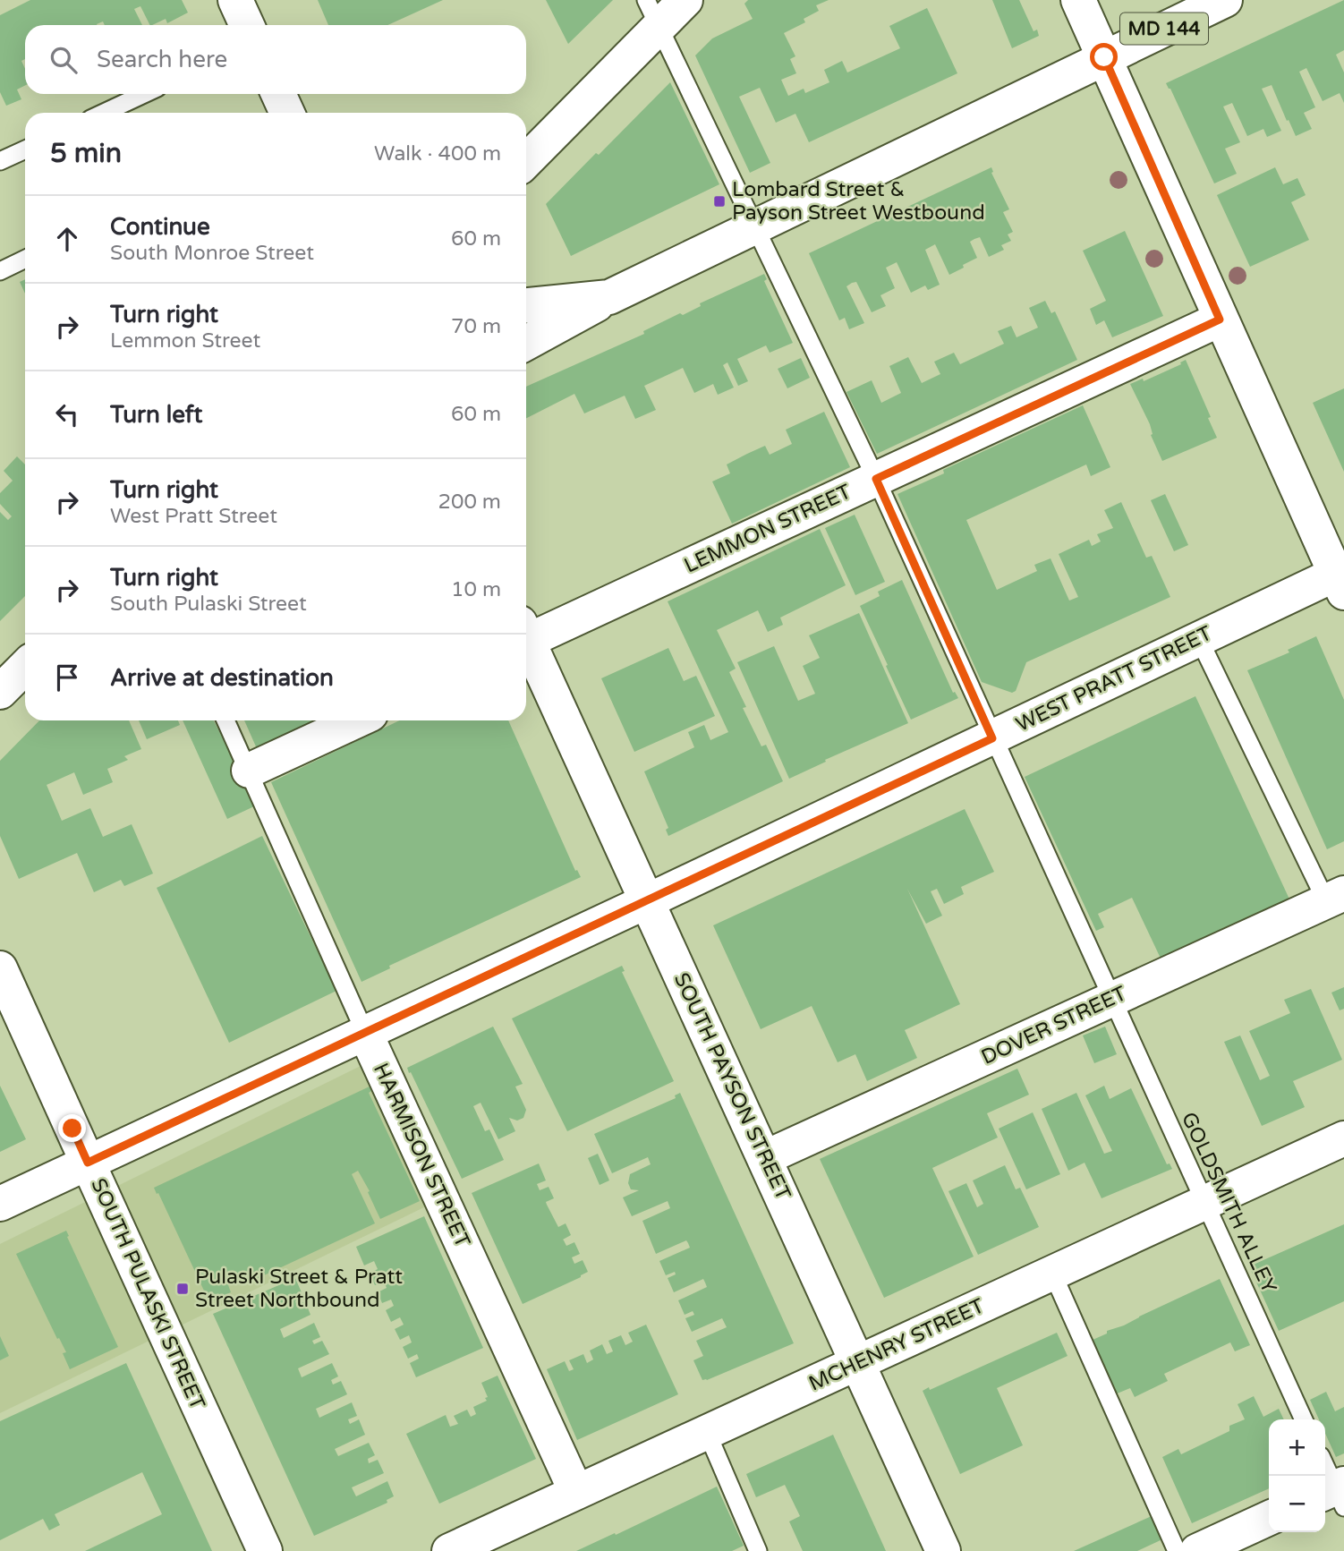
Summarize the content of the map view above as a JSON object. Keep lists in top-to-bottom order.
{
  "streets": {
    "street": [
      "MD 144",
      "LEMMON STREET",
      "WEST PRATT STREET",
      "DOVER STREET",
      "SOUTH PAYSON STREET",
      "HARMISON STREET",
      "SOUTH PULASKI STREET",
      "MCHENRY STREET"
    ],
    "lane": ["GOLDSMITH ALLEY"]
  },
  "crossings": [
    ["MD 144", "GOLDSMITH ALLEY"],
    ["LEMMON STREET", "GOLDSMITH ALLEY"],
    ["WEST PRATT STREET", "SOUTH PAYSON STREET"],
    ["WEST PRATT STREET", "HARMISON STREET"],
    ["WEST PRATT STREET", "GOLDSMITH ALLEY"],
    ["WEST PRATT STREET", "SOUTH PULASKI STREET"],
    ["DOVER STREET", "SOUTH PAYSON STREET"],
    ["DOVER STREET", "GOLDSMITH ALLEY"],
    ["SOUTH PAYSON STREET", "MCHENRY STREET"],
    ["HARMISON STREET", "MCHENRY STREET"],
    ["GOLDSMITH ALLEY", "MCHENRY STREET"]
  ],
  "places": {
    "transit": ["Lombard Street & Payson Street Westbound", "Pulaski Street & Pratt Street Northbound"]
  },
  "page": {
    "search": "Search here",
    "heading": ["5 min", "Walk · 400 m"],
    "list": [
      ["Continue", "South Monroe Street", "60 m"],
      ["Turn right", "Lemmon Street", "70 m"],
      ["Turn left", "60 m"],
      ["Turn right", "West Pratt Street", "200 m"],
      ["Turn right", "South Pulaski Street", "10 m"],
      "Arrive at destination"
    ],
    "map_buttons": ["+", "−"]
  }
}
